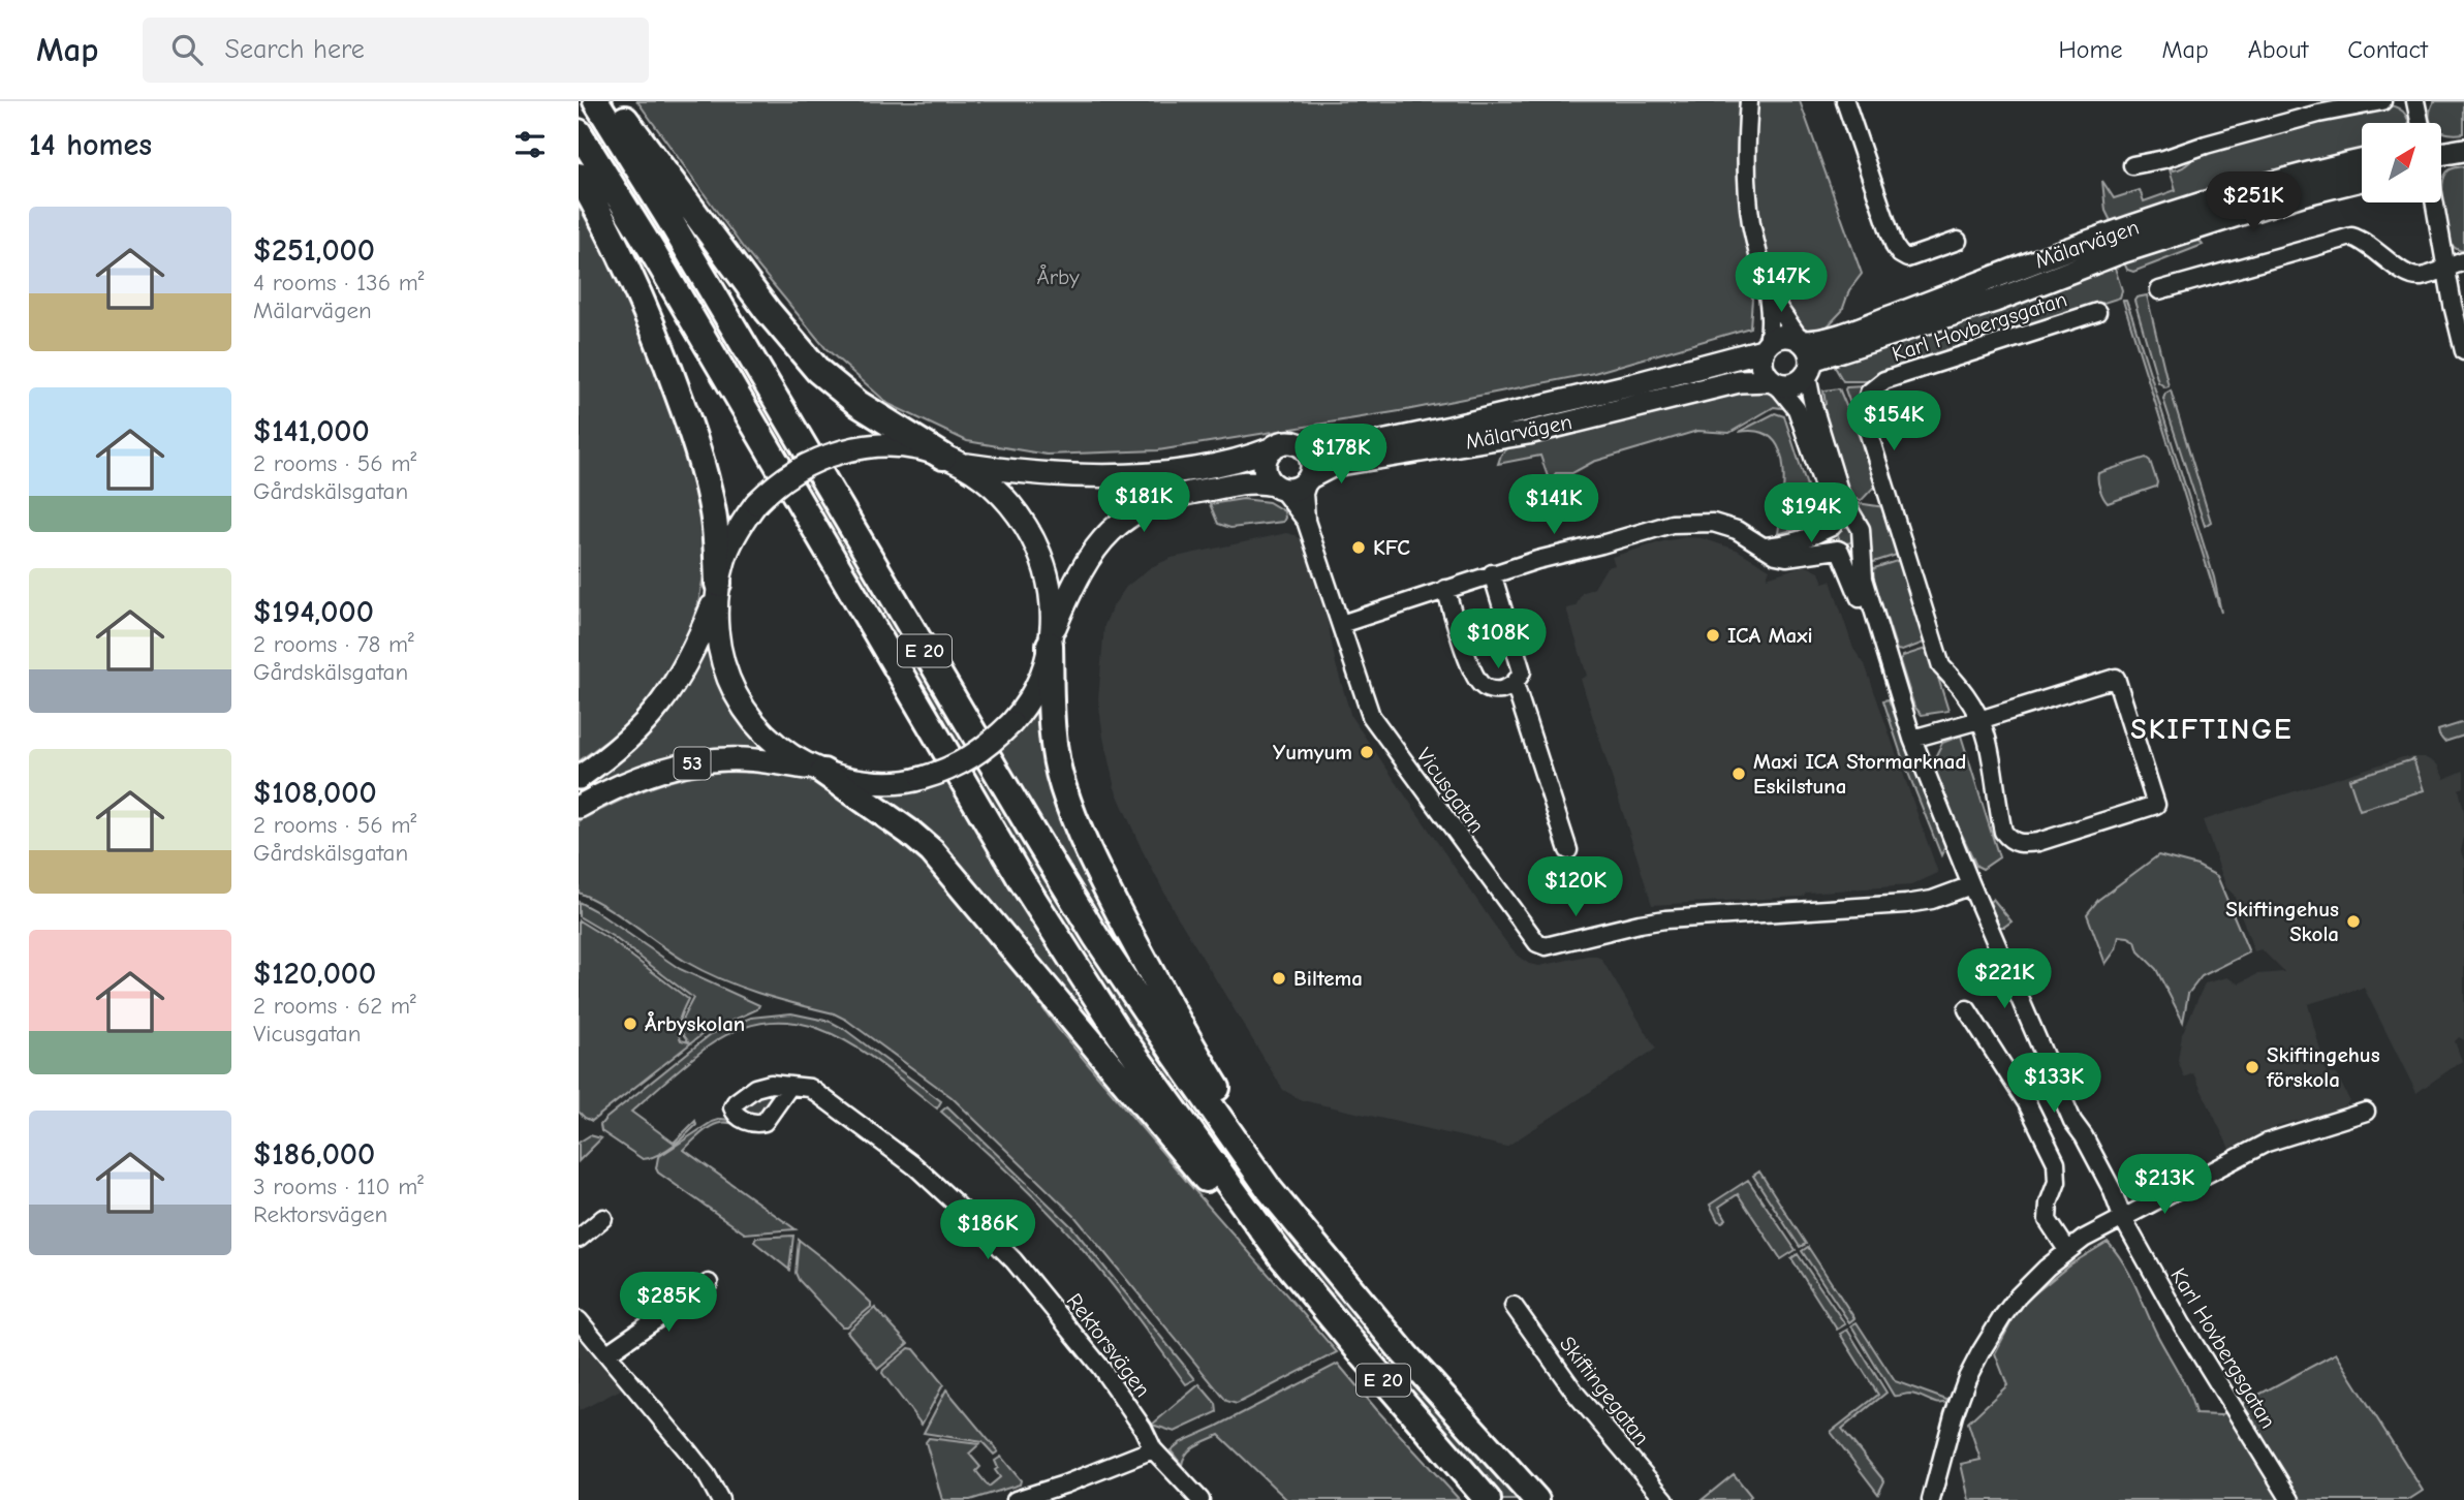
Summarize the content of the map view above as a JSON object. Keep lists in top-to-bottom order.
{
  "streets": {
    "highway": ["E 20"],
    "main road": ["Mälarvägen", "53"],
    "street": [
      "Karl Hovbergsgatan",
      "Vicusgatan",
      "Rektorsvägen",
      "Skiftingegatan"
    ]
  },
  "crossings": [
    ["Mälarvägen", "Vicusgatan"],
    ["Karl Hovbergsgatan", "Vicusgatan"],
    ["E 20", "53"]
  ],
  "districts": ["SKIFTINGE"],
  "parks": ["Årby"],
  "places": [
    "KFC",
    "ICA Maxi",
    "Yumyum",
    "Maxi ICA Stormarknad Eskilstuna",
    "Skiftingehus Skola",
    "Biltema",
    "Årbyskolan",
    "Skiftingehus förskola"
  ],
  "north": "top right",
  "page": {
    "header": "Map",
    "search": "Search here",
    "nav": [
      "Home",
      "Map",
      "About",
      "Contact"
    ],
    "heading": "14 homes",
    "price": [
      "$251K",
      "$147K",
      "$154K",
      "$178K",
      "$181K",
      "$141K",
      "$194K",
      "$108K",
      "$120K",
      "$221K",
      "$133K",
      "$213K",
      "$186K",
      "$285K"
    ],
    "list": [
      {
        "name": "$251,000",
        "note": "4 rooms · 136 m² · Mälarvägen"
      },
      {
        "name": "$141,000",
        "note": "2 rooms · 56 m² · Gårdskälsgatan"
      },
      {
        "name": "$194,000",
        "note": "2 rooms · 78 m² · Gårdskälsgatan"
      },
      {
        "name": "$108,000",
        "note": "2 rooms · 56 m² · Gårdskälsgatan"
      },
      {
        "name": "$120,000",
        "note": "2 rooms · 62 m² · Vicusgatan"
      },
      {
        "name": "$186,000",
        "note": "3 rooms · 110 m² · Rektorsvägen"
      }
    ]
  }
}
